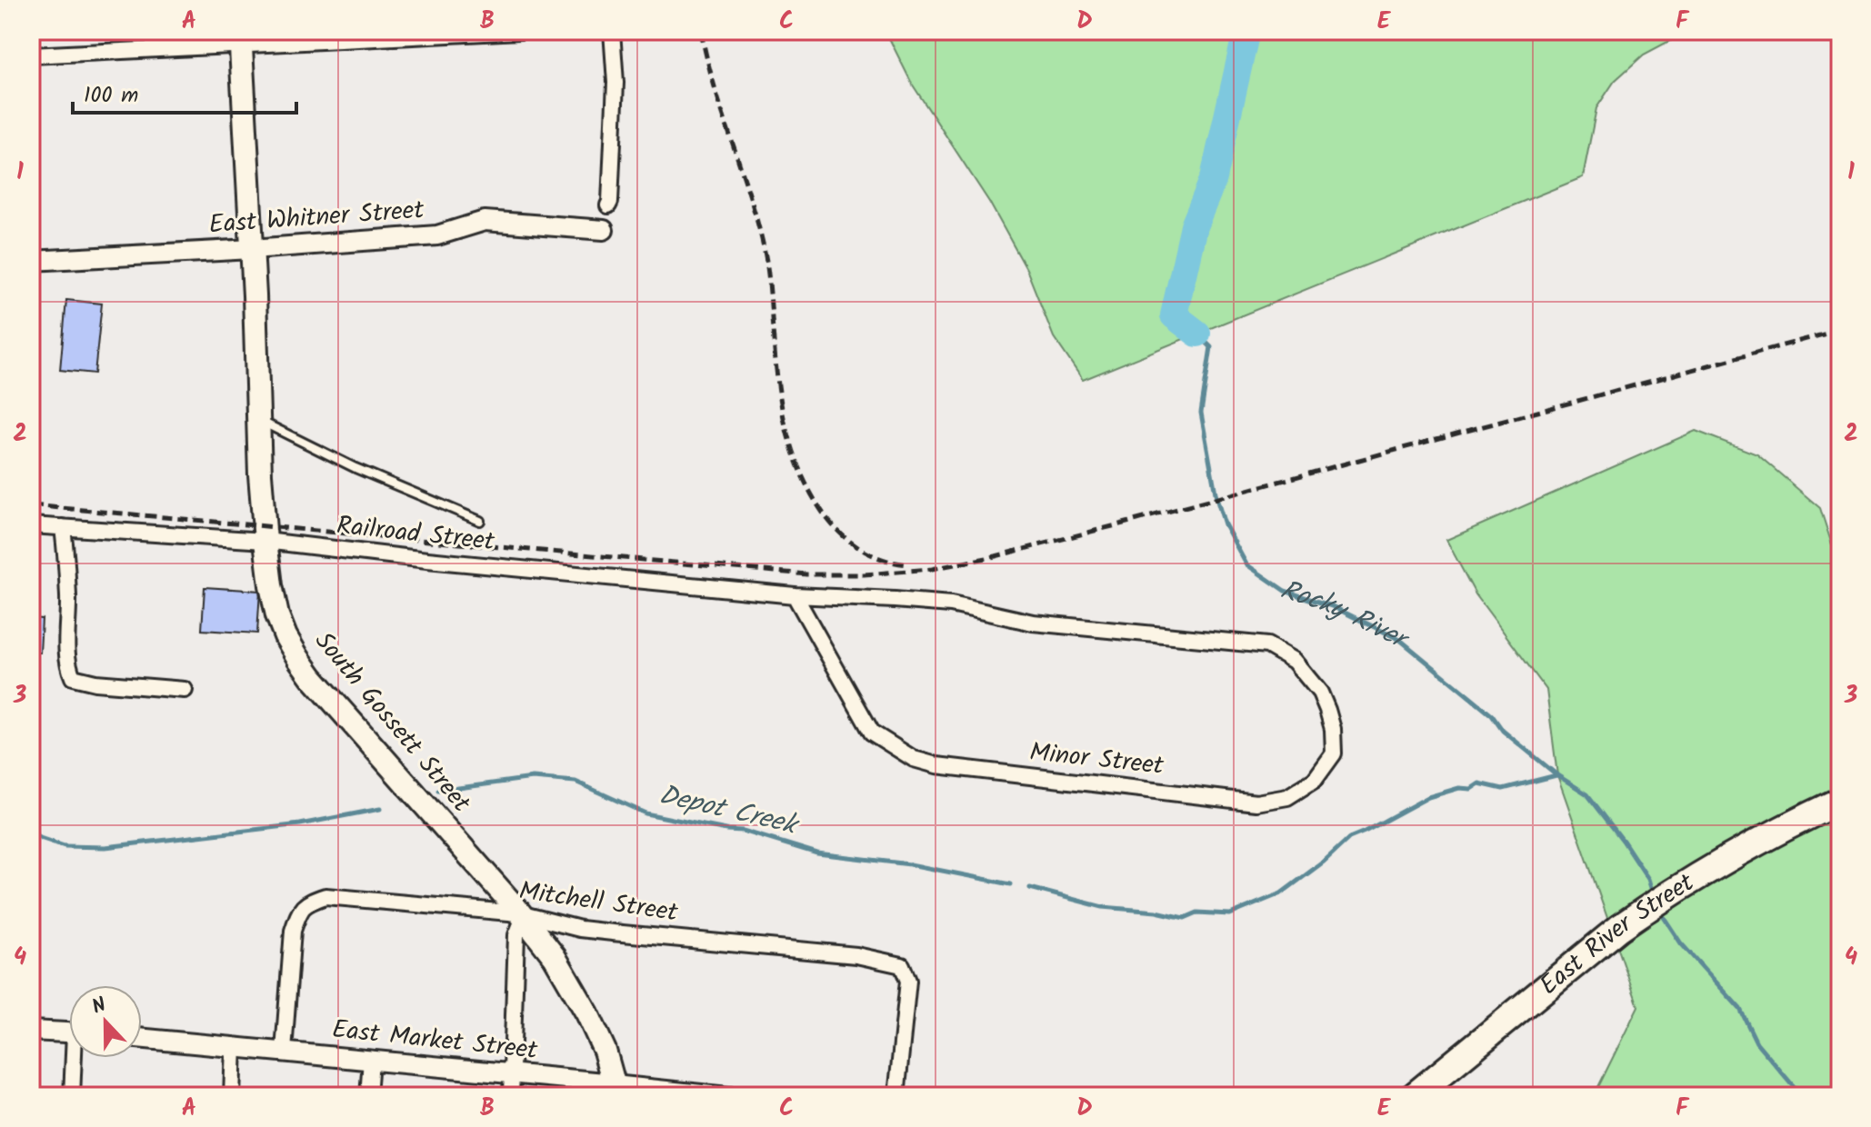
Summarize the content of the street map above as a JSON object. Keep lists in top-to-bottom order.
{
  "streets": {
    "highway": ["East River Street"],
    "main road": ["South Gossett Street"],
    "street": [
      "East Whitner Street",
      "Railroad Street",
      "Minor Street",
      "Mitchell Street",
      "East Market Street"
    ]
  },
  "crossings": [
    ["East Whitner Street", "South Gossett Street"],
    ["Railroad Street", "South Gossett Street"],
    ["Railroad Street", "Minor Street"],
    ["South Gossett Street", "Mitchell Street"],
    ["South Gossett Street", "East Market Street"],
    ["Mitchell Street", "East Market Street"]
  ],
  "water": ["Rocky River", "Depot Creek"],
  "scale_bar": "100 m",
  "north": "top",
  "grid": {
    "columns": [
      "A",
      "B",
      "C",
      "D",
      "E",
      "F"
    ],
    "rows": [
      "1",
      "2",
      "3",
      "4"
    ]
  }
}
